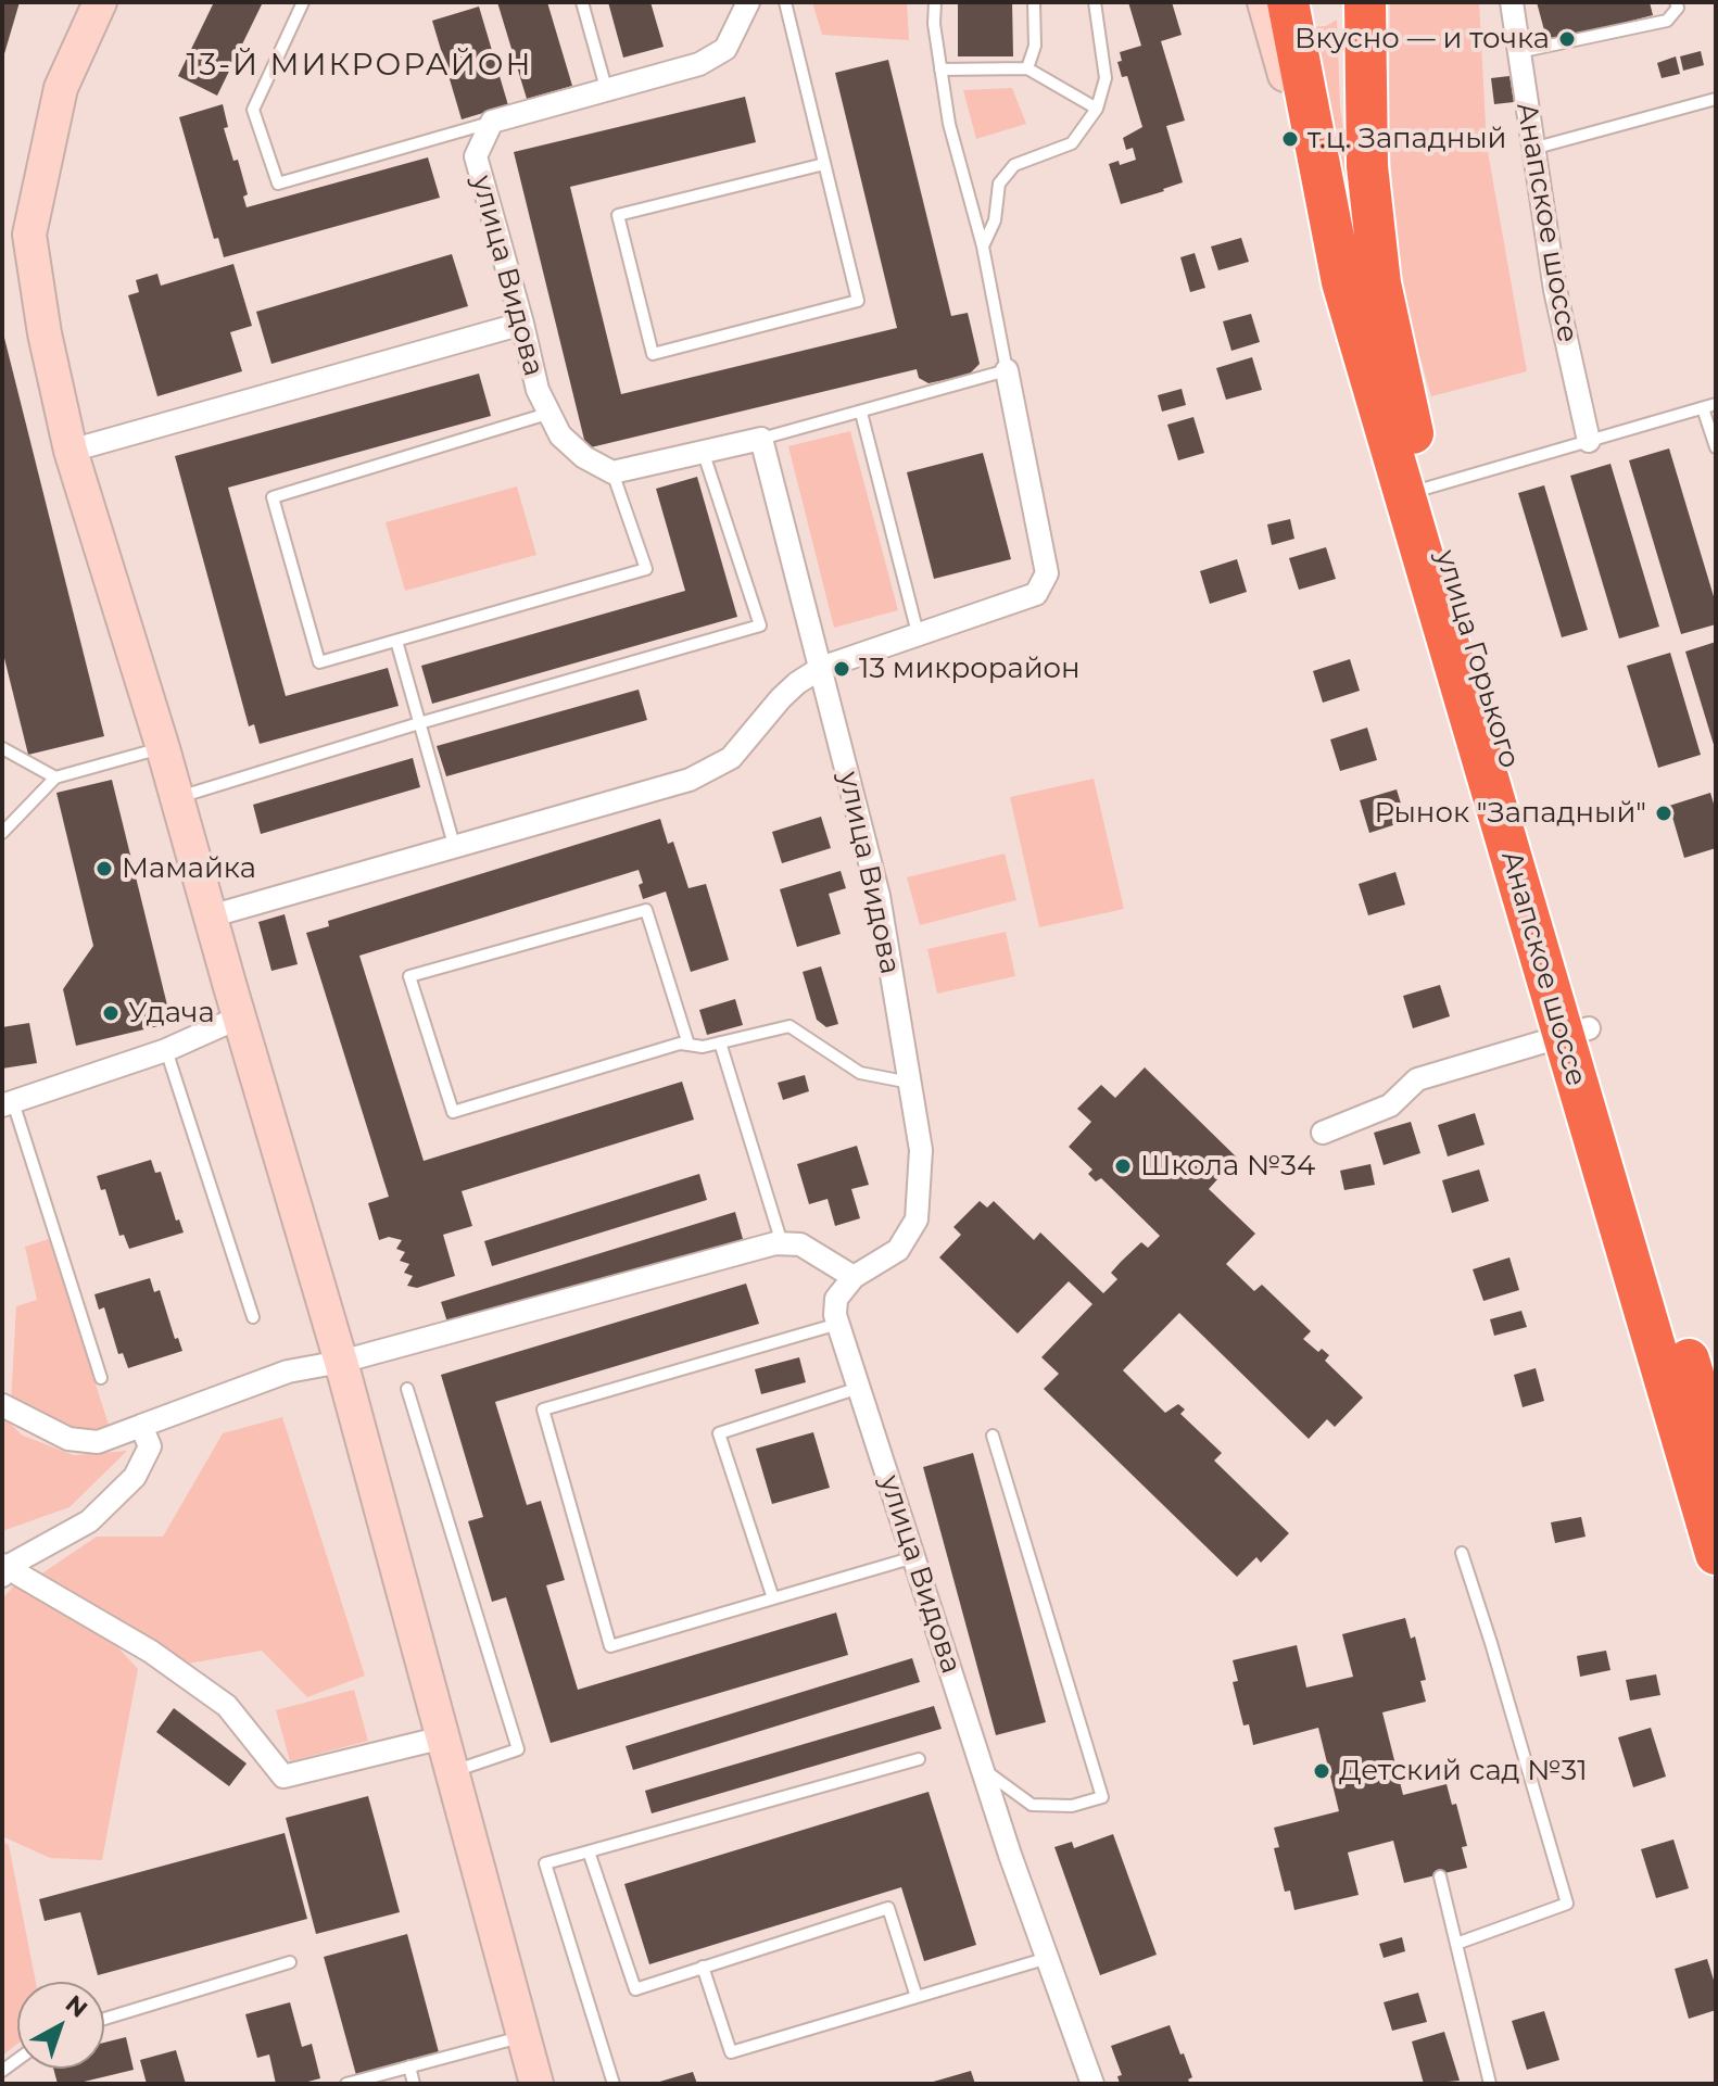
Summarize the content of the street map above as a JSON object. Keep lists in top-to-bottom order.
{
  "streets": {
    "highway": ["Анапское шоссе", "улица Горького"],
    "street": ["улица Видова"]
  },
  "crossings": [
    ["Анапское шоссе", "улица Горького"]
  ],
  "districts": ["13-Й МИКРОРАЙОН"],
  "places": [
    "Вкусно — и точка",
    "т.ц. Западный",
    "13 микрорайон",
    "Рынок \"Западный\"",
    "Мамайка",
    "Удача",
    "Школа №34",
    "Детский сад №31"
  ],
  "north": "top right"
}
